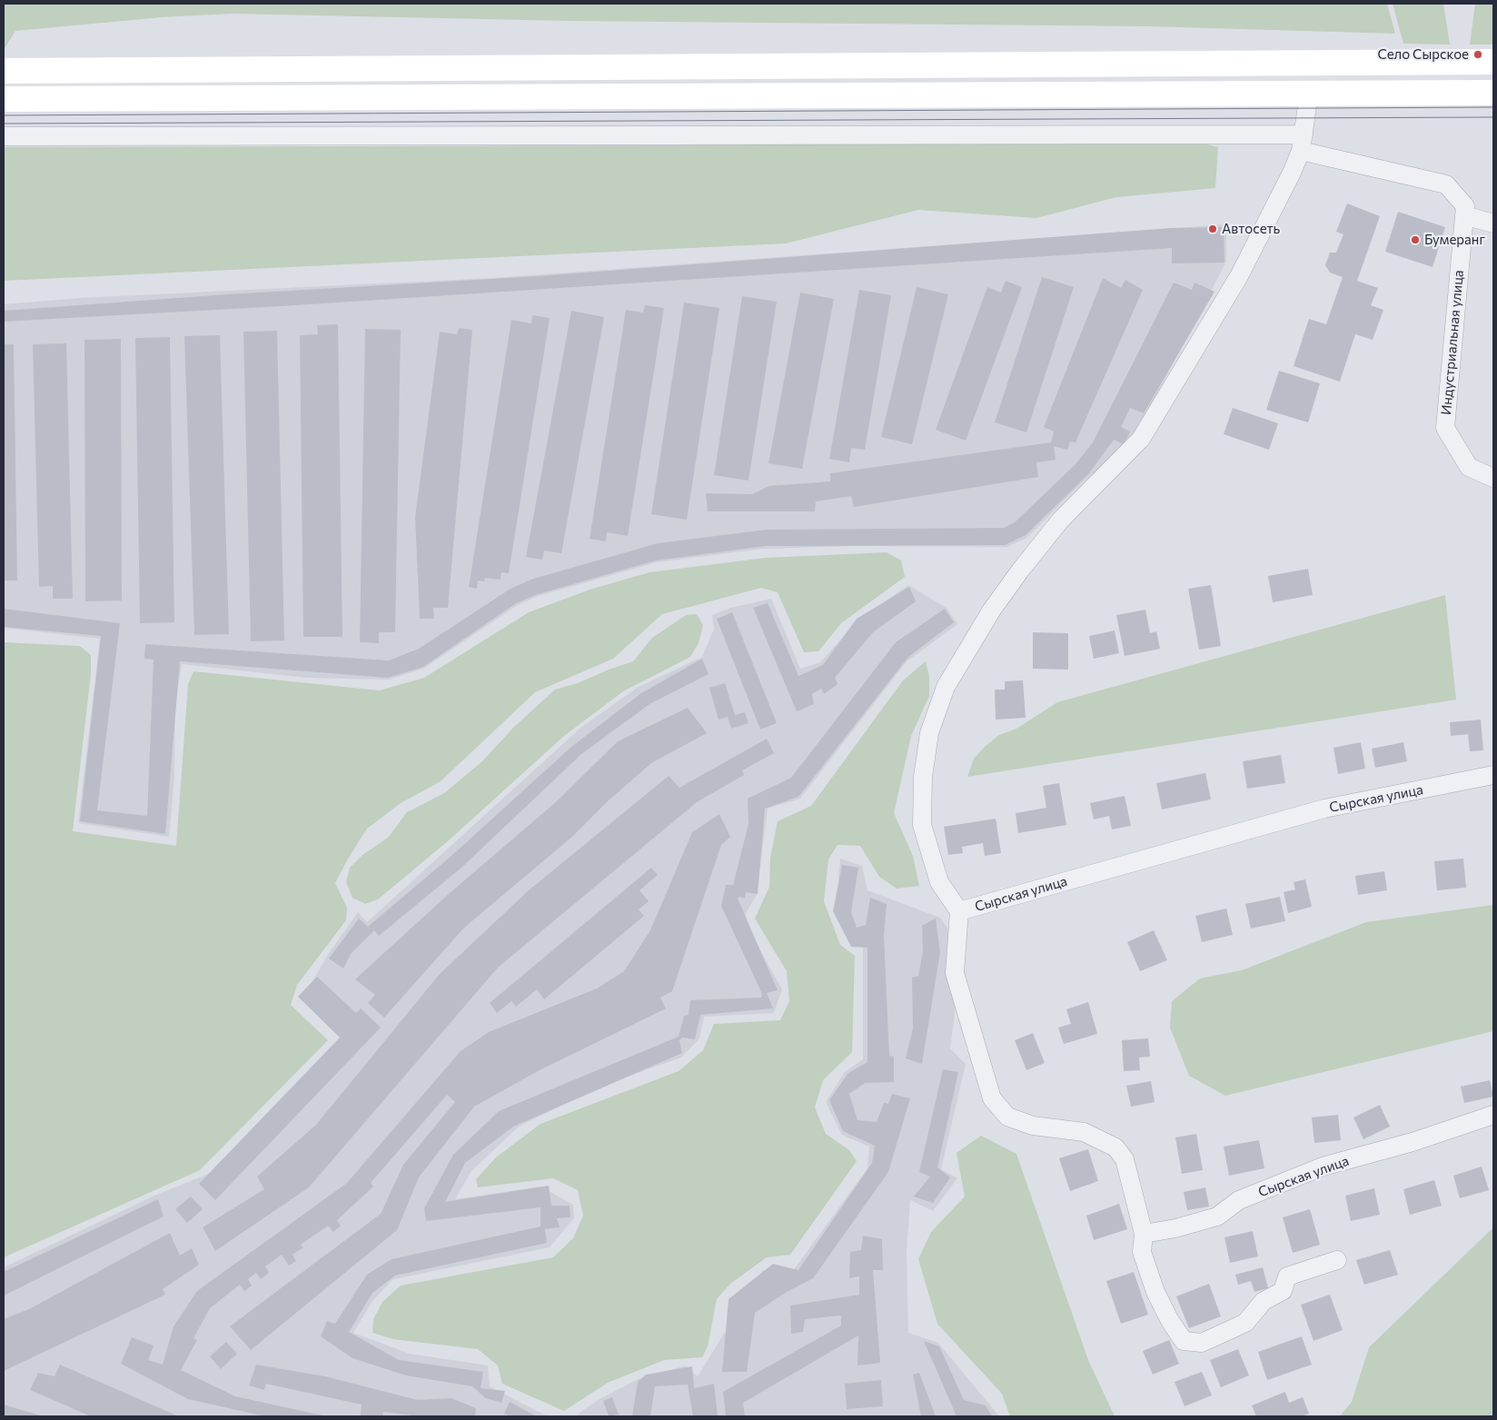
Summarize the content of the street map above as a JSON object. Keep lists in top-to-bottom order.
{
  "streets": {
    "street": ["Индустриальная улица", "Сырская улица"]
  },
  "places": ["Село Сырское", "Автосеть", "Бумеранг"]
}
